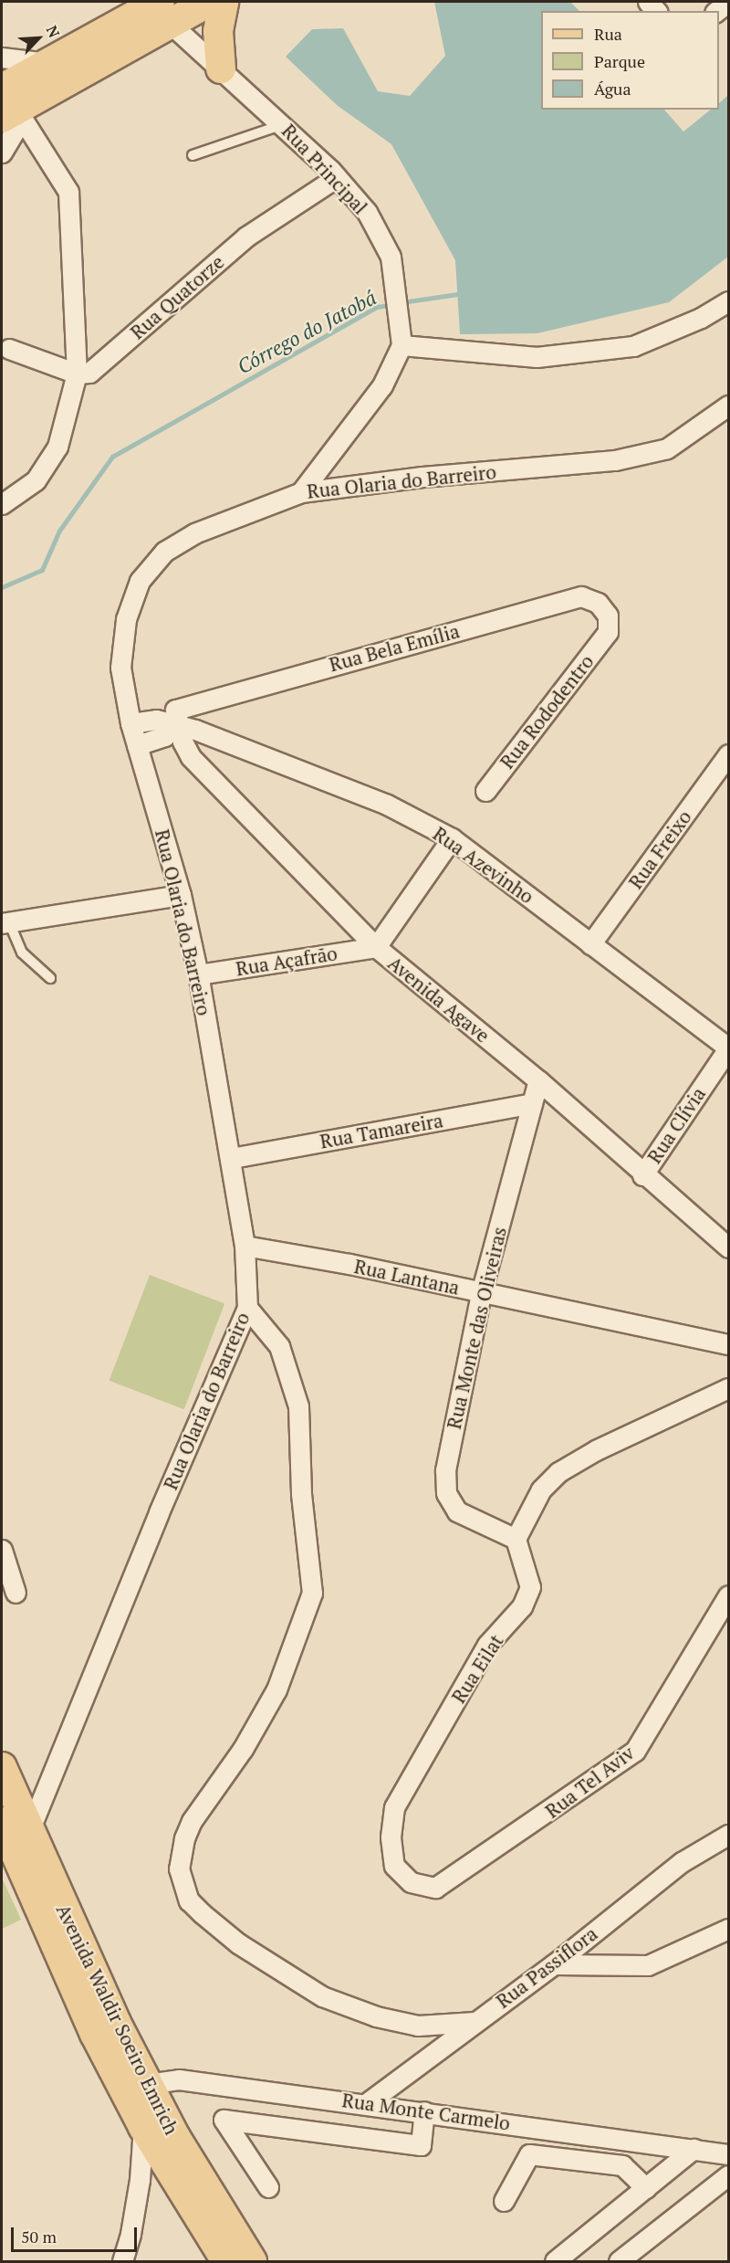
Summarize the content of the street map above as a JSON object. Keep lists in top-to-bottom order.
{
  "streets": {
    "main road": ["Avenida Waldir Soeiro Emrich"],
    "street": [
      "Rua Principal",
      "Rua Quatorze",
      "Rua Olaria do Barreiro",
      "Rua Bela Emília",
      "Rua Rododentro",
      "Rua Freixo",
      "Rua Azevinho",
      "Rua Açafrão",
      "Avenida Agave",
      "Rua Clívia",
      "Rua Tamareira",
      "Rua Lantana",
      "Rua Monte das Oliveiras",
      "Rua Eilat",
      "Rua Tel Aviv",
      "Rua Passiflora",
      "Rua Monte Carmelo"
    ]
  },
  "crossings": [
    ["Rua Principal", "Rua Quatorze"],
    ["Rua Olaria do Barreiro", "Rua Azevinho"],
    ["Rua Olaria do Barreiro", "Rua Açafrão"],
    ["Rua Olaria do Barreiro", "Rua Tamareira"],
    ["Rua Olaria do Barreiro", "Rua Lantana"],
    ["Rua Olaria do Barreiro", "Avenida Waldir Soeiro Emrich"],
    ["Rua Bela Emília", "Rua Rododentro"],
    ["Rua Bela Emília", "Rua Azevinho"],
    ["Rua Bela Emília", "Avenida Agave"],
    ["Rua Freixo", "Rua Azevinho"],
    ["Rua Azevinho", "Avenida Agave"],
    ["Rua Azevinho", "Rua Clívia"],
    ["Rua Açafrão", "Avenida Agave"],
    ["Avenida Agave", "Rua Clívia"],
    ["Avenida Agave", "Rua Monte das Oliveiras"],
    ["Rua Tamareira", "Rua Monte das Oliveiras"],
    ["Rua Lantana", "Rua Monte das Oliveiras"],
    ["Rua Monte das Oliveiras", "Rua Eilat"],
    ["Rua Eilat", "Rua Tel Aviv"],
    ["Rua Passiflora", "Rua Monte Carmelo"],
    ["Avenida Waldir Soeiro Emrich", "Rua Monte Carmelo"]
  ],
  "water": ["Córrego do Jatobá"],
  "legend": ["Rua", "Parque", "Água"],
  "scale_bar": "50 m",
  "north": "top right"
}
